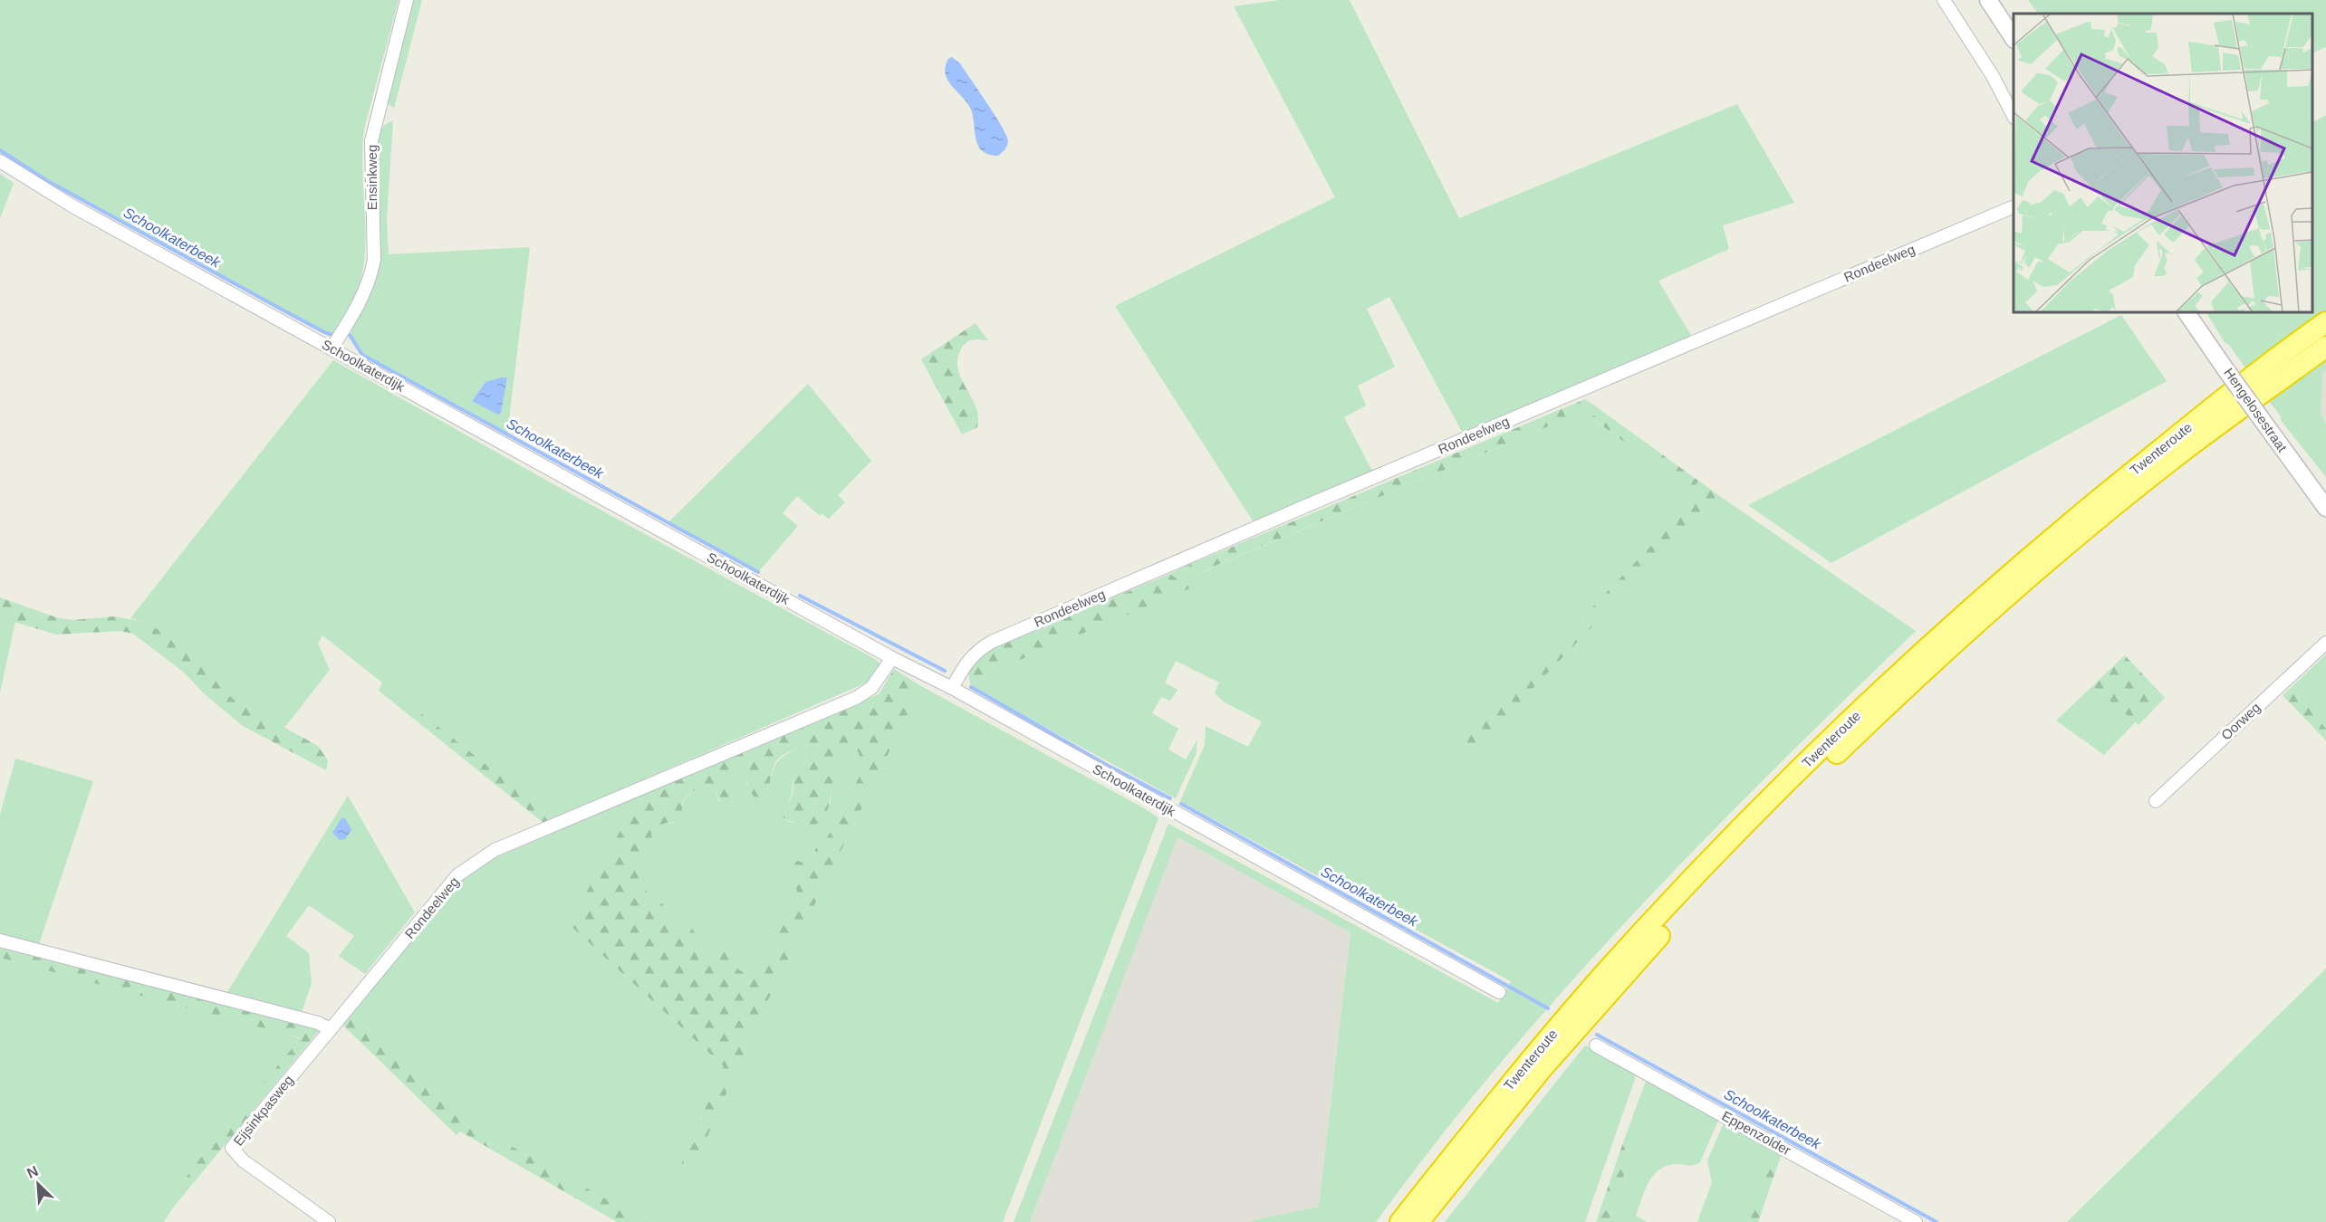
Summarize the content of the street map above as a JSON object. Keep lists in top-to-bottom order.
{
  "streets": {
    "highway": ["Twenteroute"],
    "main road": ["Hengelosestraat"],
    "street": [
      "Ensinkweg",
      "Rondeelweg",
      "Schoolkaterdijk",
      "Oorweg",
      "Eijsinkpasweg",
      "Eppenzolder"
    ]
  },
  "crossings": [
    ["Ensinkweg", "Schoolkaterdijk"],
    ["Rondeelweg", "Schoolkaterdijk"],
    ["Rondeelweg", "Eijsinkpasweg"]
  ],
  "water": ["Schoolkaterbeek"],
  "north": "top left"
}
